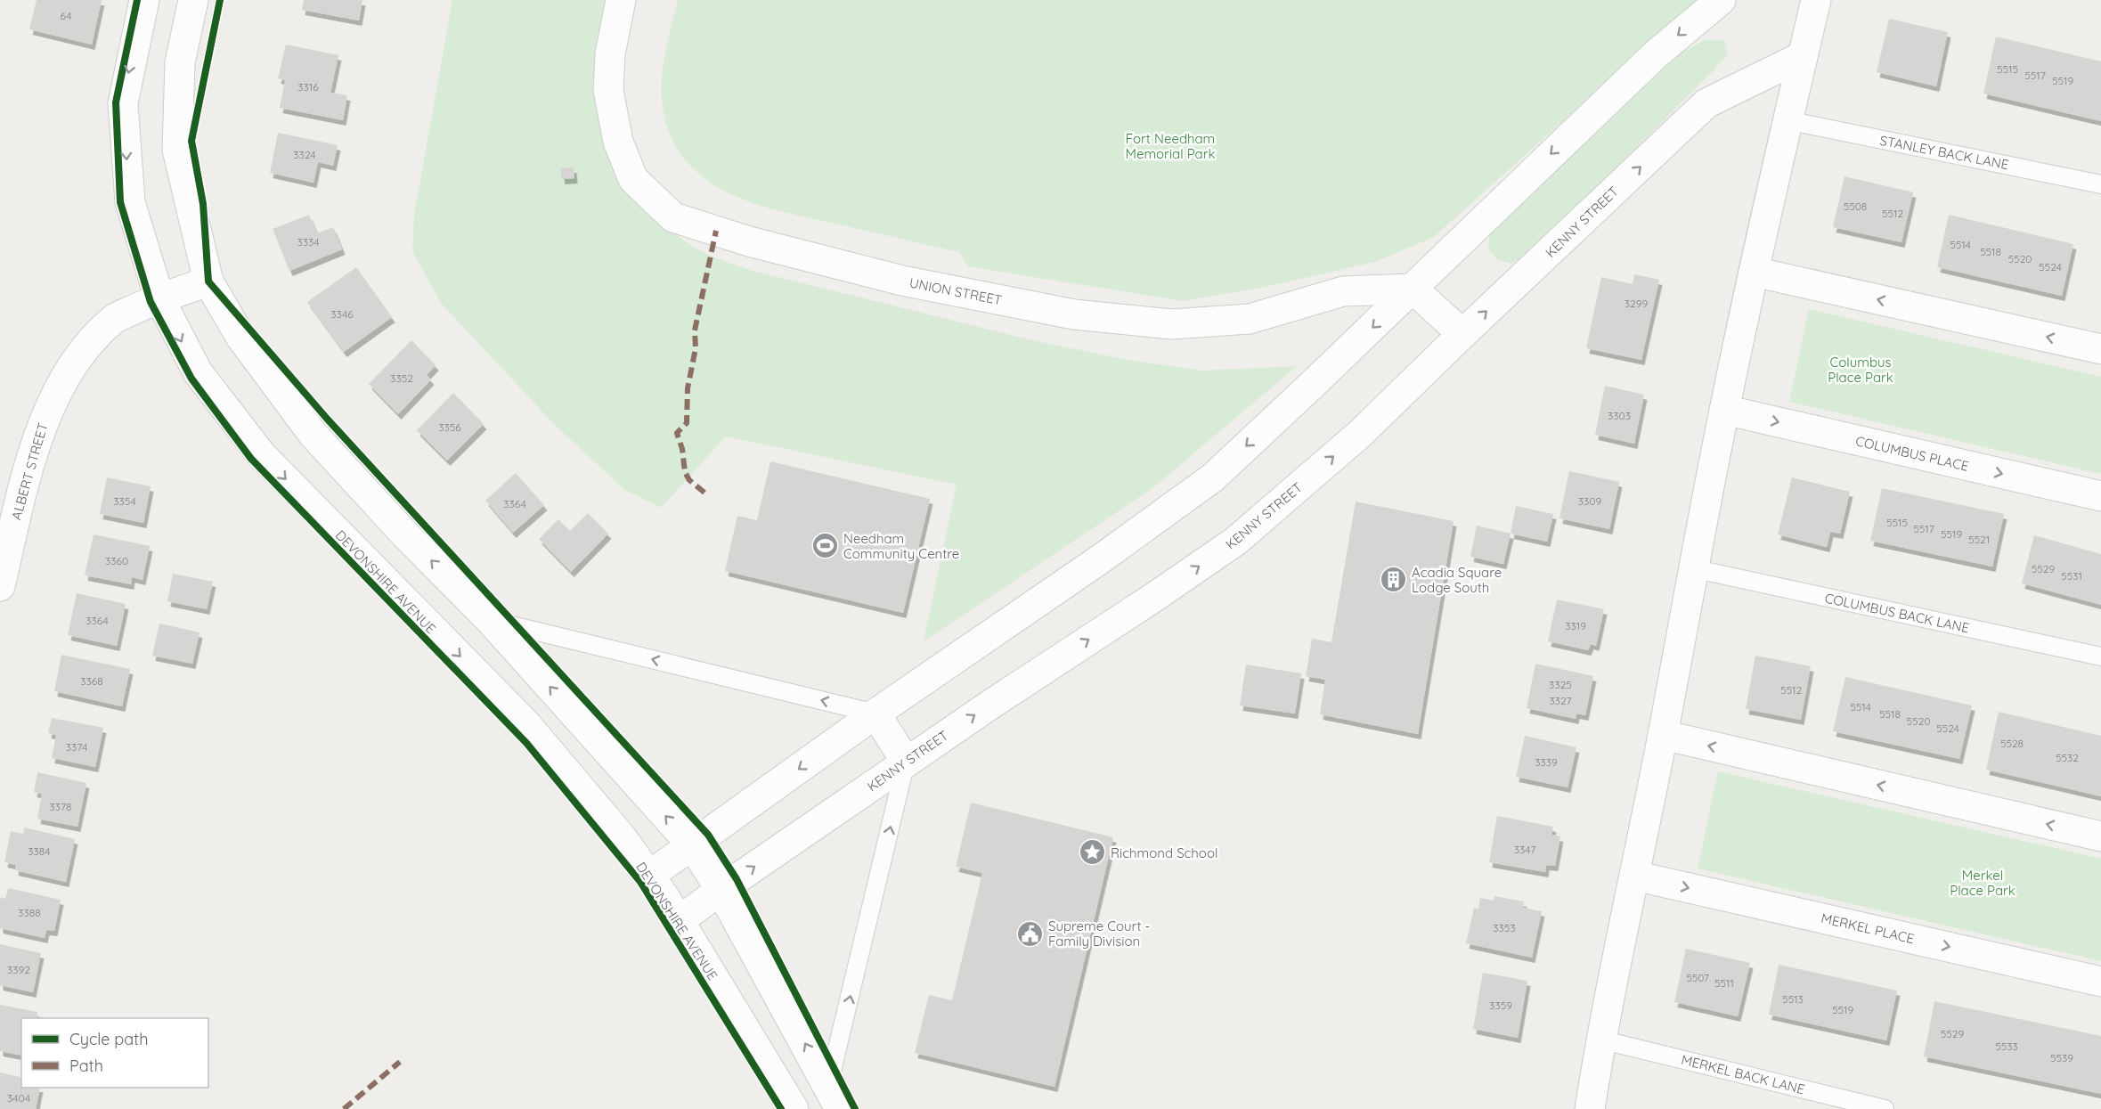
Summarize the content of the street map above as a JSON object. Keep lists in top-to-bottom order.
{
  "streets": {
    "street": [
      "KENNY STREET",
      "UNION STREET",
      "COLUMBUS PLACE",
      "ALBERT STREET",
      "DEVONSHIRE AVENUE",
      "MERKEL PLACE"
    ],
    "lane": ["STANLEY BACK LANE", "COLUMBUS BACK LANE", "MERKEL BACK LANE"]
  },
  "crossings": [
    ["KENNY STREET", "DEVONSHIRE AVENUE"],
    ["ALBERT STREET", "DEVONSHIRE AVENUE"]
  ],
  "parks": ["Fort Needham Memorial Park", "Columbus Place Park", "Merkel Place Park"],
  "places": {
    "sports": ["Needham Community Centre"],
    "building": ["Acadia Square Lodge South"],
    "place": ["Richmond School"],
    "public building": ["Supreme Court - Family Division"]
  },
  "house_numbers": [
    "64",
    "5515",
    "5517",
    "5519",
    "3316",
    "3324",
    "5508",
    "5512",
    "3334",
    "5514",
    "5518",
    "5520",
    "5524",
    "3299",
    "3346",
    "3352",
    "3303",
    "3356",
    "3354",
    "3309",
    "3364",
    "5515",
    "5517",
    "5519",
    "5521",
    "3360",
    "5529",
    "5531",
    "3364",
    "3319",
    "3368",
    "3325",
    "5512",
    "3327",
    "5514",
    "5518",
    "5520",
    "5524",
    "5528",
    "3374",
    "5532",
    "3339",
    "3378",
    "3347",
    "3384",
    "3388",
    "3353",
    "3392",
    "5507",
    "5511",
    "5513",
    "3359",
    "5519",
    "5529",
    "5533",
    "5539",
    "3404"
  ],
  "legend": ["Cycle path", "Path"]
}
